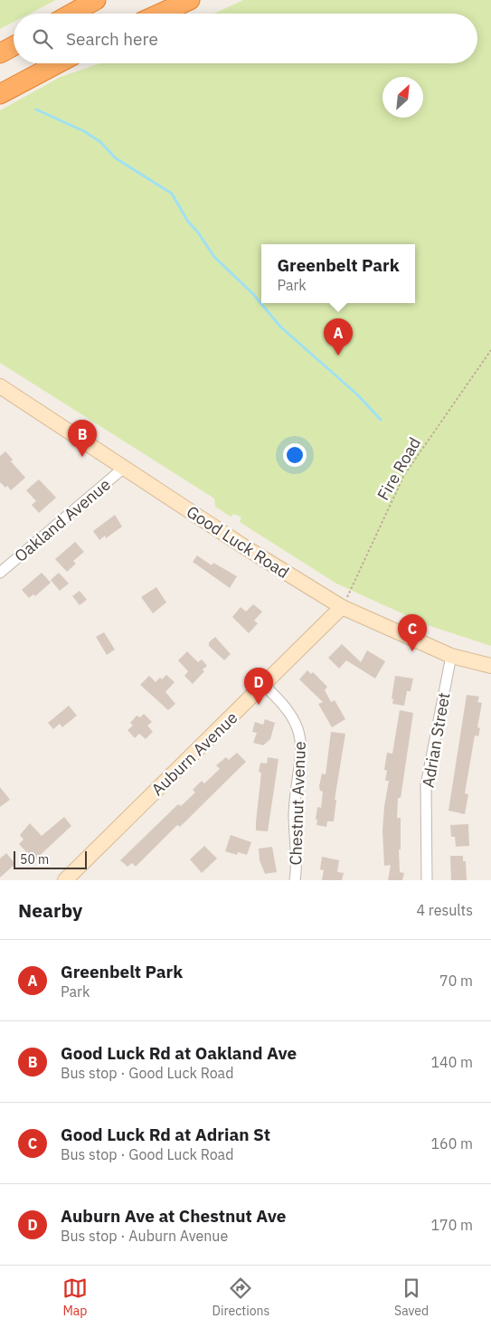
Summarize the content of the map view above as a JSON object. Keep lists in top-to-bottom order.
{
  "streets": {
    "main road": ["Good Luck Road", "Auburn Avenue"],
    "street": ["Oakland Avenue", "Adrian Street", "Chestnut Avenue"],
    "path": ["Fire Road"]
  },
  "crossings": [
    ["Fire Road", "Good Luck Road"],
    ["Fire Road", "Auburn Avenue"],
    ["Oakland Avenue", "Good Luck Road"],
    ["Good Luck Road", "Adrian Street"],
    ["Good Luck Road", "Auburn Avenue"],
    ["Auburn Avenue", "Chestnut Avenue"]
  ],
  "scale_bar": "50 m",
  "north": "top right",
  "page": {
    "search": "Search here",
    "popup": ["Greenbelt Park", "Park"],
    "pins": [
      "A",
      "B",
      "C",
      "D"
    ],
    "scale": "50 m",
    "heading": ["Nearby", "4 results"],
    "list": [
      {
        "mark": "A",
        "name": "Greenbelt Park",
        "note": "Park",
        "value": "70 m"
      },
      {
        "mark": "B",
        "name": "Good Luck Rd at Oakland Ave",
        "note": "Bus stop · Good Luck Road",
        "value": "140 m"
      },
      {
        "mark": "C",
        "name": "Good Luck Rd at Adrian St",
        "note": "Bus stop · Good Luck Road",
        "value": "160 m"
      },
      {
        "mark": "D",
        "name": "Auburn Ave at Chestnut Ave",
        "note": "Bus stop · Auburn Avenue",
        "value": "170 m"
      }
    ],
    "nav": ["Map", "Directions", "Saved"]
  }
}
